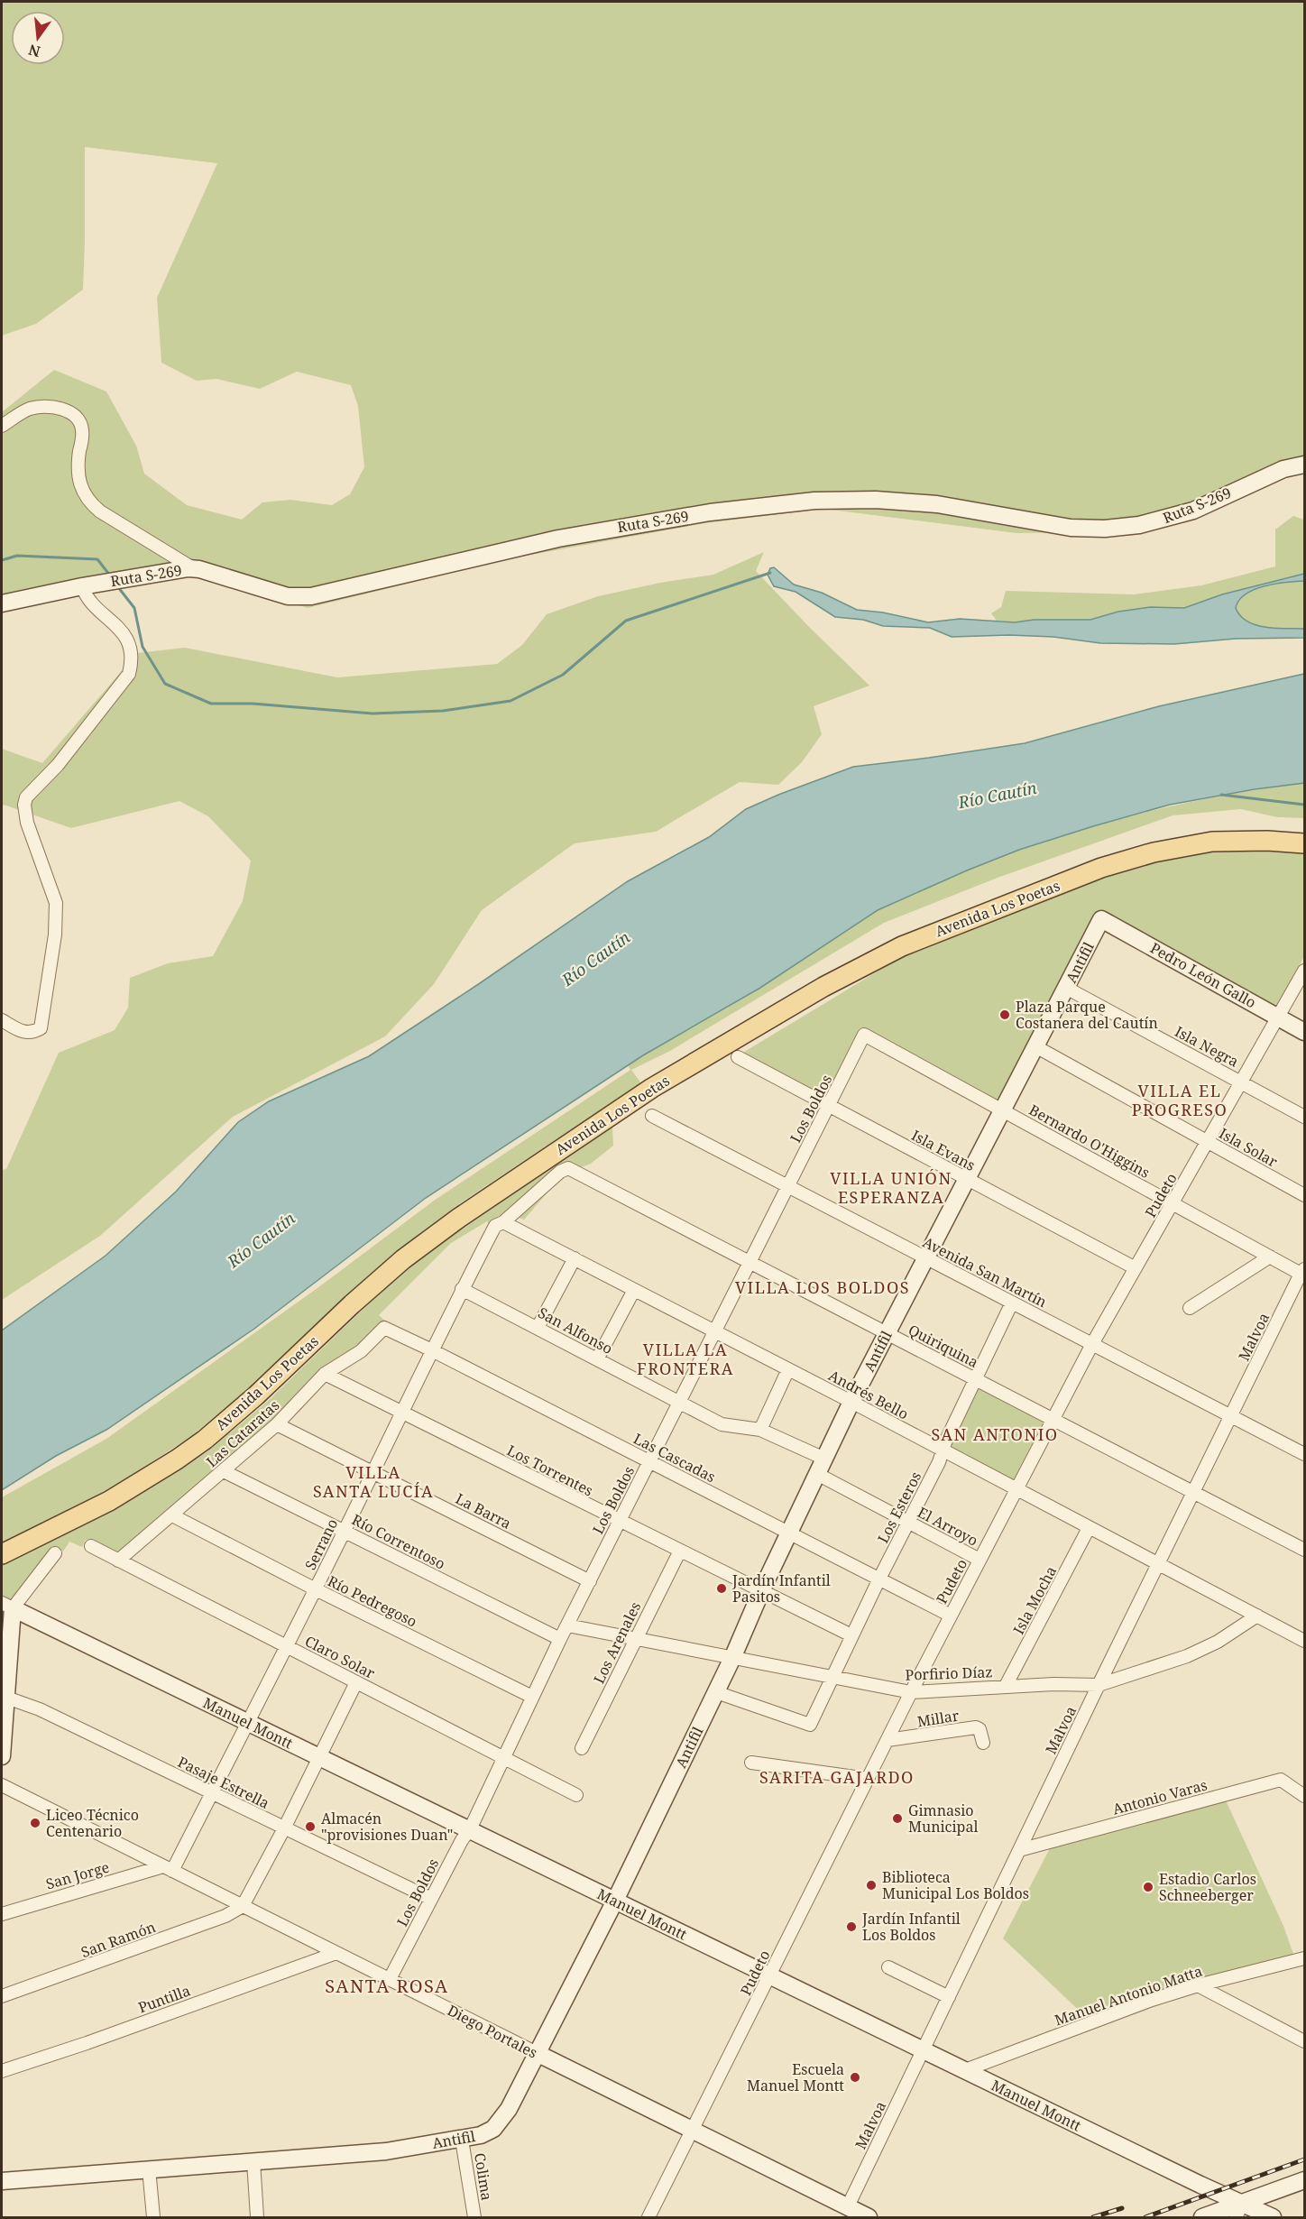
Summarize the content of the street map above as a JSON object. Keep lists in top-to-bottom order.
{
  "streets": {
    "main road": ["Avenida Los Poetas"],
    "street": [
      "Ruta S-269",
      "Antifil",
      "Pedro León Gallo",
      "Isla Negra",
      "Los Boldos",
      "Bernardo O'Higgins",
      "Isla Solar",
      "Isla Evans",
      "Pudeto",
      "Avenida San Martín",
      "San Alfonso",
      "Malvoa",
      "Quiriquina",
      "Andrés Bello",
      "Las Cataratas",
      "Las Cascadas",
      "Los Torrentes",
      "Los Esteros",
      "La Barra",
      "El Arroyo",
      "Río Correntoso",
      "Serrano",
      "Isla Mocha",
      "Río Pedregoso",
      "Los Arenales",
      "Claro Solar",
      "Porfirio Díaz",
      "Millar",
      "Manuel Montt",
      "Pasaje Estrella",
      "Antonio Varas",
      "San Jorge",
      "San Ramón",
      "Manuel Antonio Matta",
      "Puntilla",
      "Diego Portales",
      "Colima"
    ]
  },
  "crossings": [
    ["Antifil", "Pedro León Gallo"],
    ["Antifil", "Isla Negra"],
    ["Antifil", "Bernardo O'Higgins"],
    ["Antifil", "Isla Solar"],
    ["Antifil", "Isla Evans"],
    ["Antifil", "Avenida San Martín"],
    ["Antifil", "San Alfonso"],
    ["Antifil", "Quiriquina"],
    ["Antifil", "Andrés Bello"],
    ["Antifil", "Las Cascadas"],
    ["Antifil", "Los Torrentes"],
    ["Antifil", "Los Esteros"],
    ["Antifil", "El Arroyo"],
    ["Antifil", "Porfirio Díaz"],
    ["Antifil", "Manuel Montt"],
    ["Antifil", "Diego Portales"],
    ["Antifil", "Colima"],
    ["Pedro León Gallo", "Pudeto"],
    ["Isla Negra", "Pudeto"],
    ["Los Boldos", "Bernardo O'Higgins"],
    ["Los Boldos", "Isla Evans"],
    ["Los Boldos", "Avenida San Martín"],
    ["Los Boldos", "San Alfonso"],
    ["Los Boldos", "Quiriquina"],
    ["Los Boldos", "Andrés Bello"],
    ["Los Boldos", "Las Cascadas"],
    ["Los Boldos", "Los Torrentes"],
    ["Los Boldos", "La Barra"],
    ["Los Boldos", "Río Correntoso"],
    ["Los Boldos", "Río Pedregoso"],
    ["Los Boldos", "Claro Solar"],
    ["Los Boldos", "Porfirio Díaz"],
    ["Los Boldos", "Manuel Montt"],
    ["Los Boldos", "Pasaje Estrella"],
    ["Los Boldos", "Diego Portales"],
    ["Bernardo O'Higgins", "Pudeto"],
    ["Bernardo O'Higgins", "Malvoa"],
    ["Isla Solar", "Pudeto"],
    ["Isla Evans", "Pudeto"],
    ["Pudeto", "Avenida San Martín"],
    ["Pudeto", "Quiriquina"],
    ["Pudeto", "Andrés Bello"],
    ["Pudeto", "Las Cascadas"],
    ["Pudeto", "El Arroyo"],
    ["Pudeto", "Porfirio Díaz"],
    ["Pudeto", "Millar"],
    ["Pudeto", "Manuel Montt"],
    ["Pudeto", "Diego Portales"],
    ["Avenida San Martín", "Malvoa"],
    ["Avenida San Martín", "Los Esteros"],
    ["San Alfonso", "Serrano"],
    ["Malvoa", "Quiriquina"],
    ["Malvoa", "Andrés Bello"],
    ["Malvoa", "Porfirio Díaz"],
    ["Malvoa", "Manuel Montt"],
    ["Malvoa", "Antonio Varas"],
    ["Malvoa", "Diego Portales"],
    ["Quiriquina", "Los Esteros"],
    ["Quiriquina", "Serrano"],
    ["Andrés Bello", "Los Esteros"],
    ["Andrés Bello", "Serrano"],
    ["Andrés Bello", "Isla Mocha"],
    ["Andrés Bello", "Porfirio Díaz"],
    ["Las Cataratas", "Las Cascadas"],
    ["Las Cataratas", "Los Torrentes"],
    ["Las Cataratas", "La Barra"],
    ["Las Cataratas", "Río Correntoso"],
    ["Las Cataratas", "Río Pedregoso"],
    ["Las Cataratas", "Claro Solar"],
    ["Las Cascadas", "Los Esteros"],
    ["Las Cascadas", "Serrano"],
    ["Los Torrentes", "Los Esteros"],
    ["Los Torrentes", "Serrano"],
    ["Los Torrentes", "Los Arenales"],
    ["Los Esteros", "El Arroyo"],
    ["Los Esteros", "Porfirio Díaz"],
    ["La Barra", "Serrano"],
    ["Río Correntoso", "Serrano"],
    ["Serrano", "Río Pedregoso"],
    ["Serrano", "Claro Solar"],
    ["Serrano", "Manuel Montt"],
    ["Serrano", "Pasaje Estrella"],
    ["Serrano", "San Jorge"],
    ["Serrano", "Diego Portales"],
    ["Isla Mocha", "Porfirio Díaz"],
    ["Los Arenales", "Porfirio Díaz"],
    ["Manuel Montt", "Manuel Antonio Matta"],
    ["San Jorge", "Diego Portales"],
    ["San Ramón", "Diego Portales"],
    ["Puntilla", "Diego Portales"]
  ],
  "districts": [
    "VILLA EL PROGRESO",
    "VILLA UNIÓN ESPERANZA",
    "VILLA LOS BOLDOS",
    "VILLA LA FRONTERA",
    "SAN ANTONIO",
    "VILLA SANTA LUCÍA",
    "SARITA GAJARDO",
    "SANTA ROSA"
  ],
  "water": ["Río Cautín"],
  "places": [
    "Plaza Parque Costanera del Cautín",
    "Jardín Infantil Pasitos",
    "Gimnasio Municipal",
    "Liceo Técnico Centenario",
    "Almacén \"provisiones Duan\"",
    "Biblioteca Municipal Los Boldos",
    "Estadio Carlos Schneeberger",
    "Jardín Infantil Los Boldos",
    "Escuela Manuel Montt"
  ],
  "north": "bottom"
}
